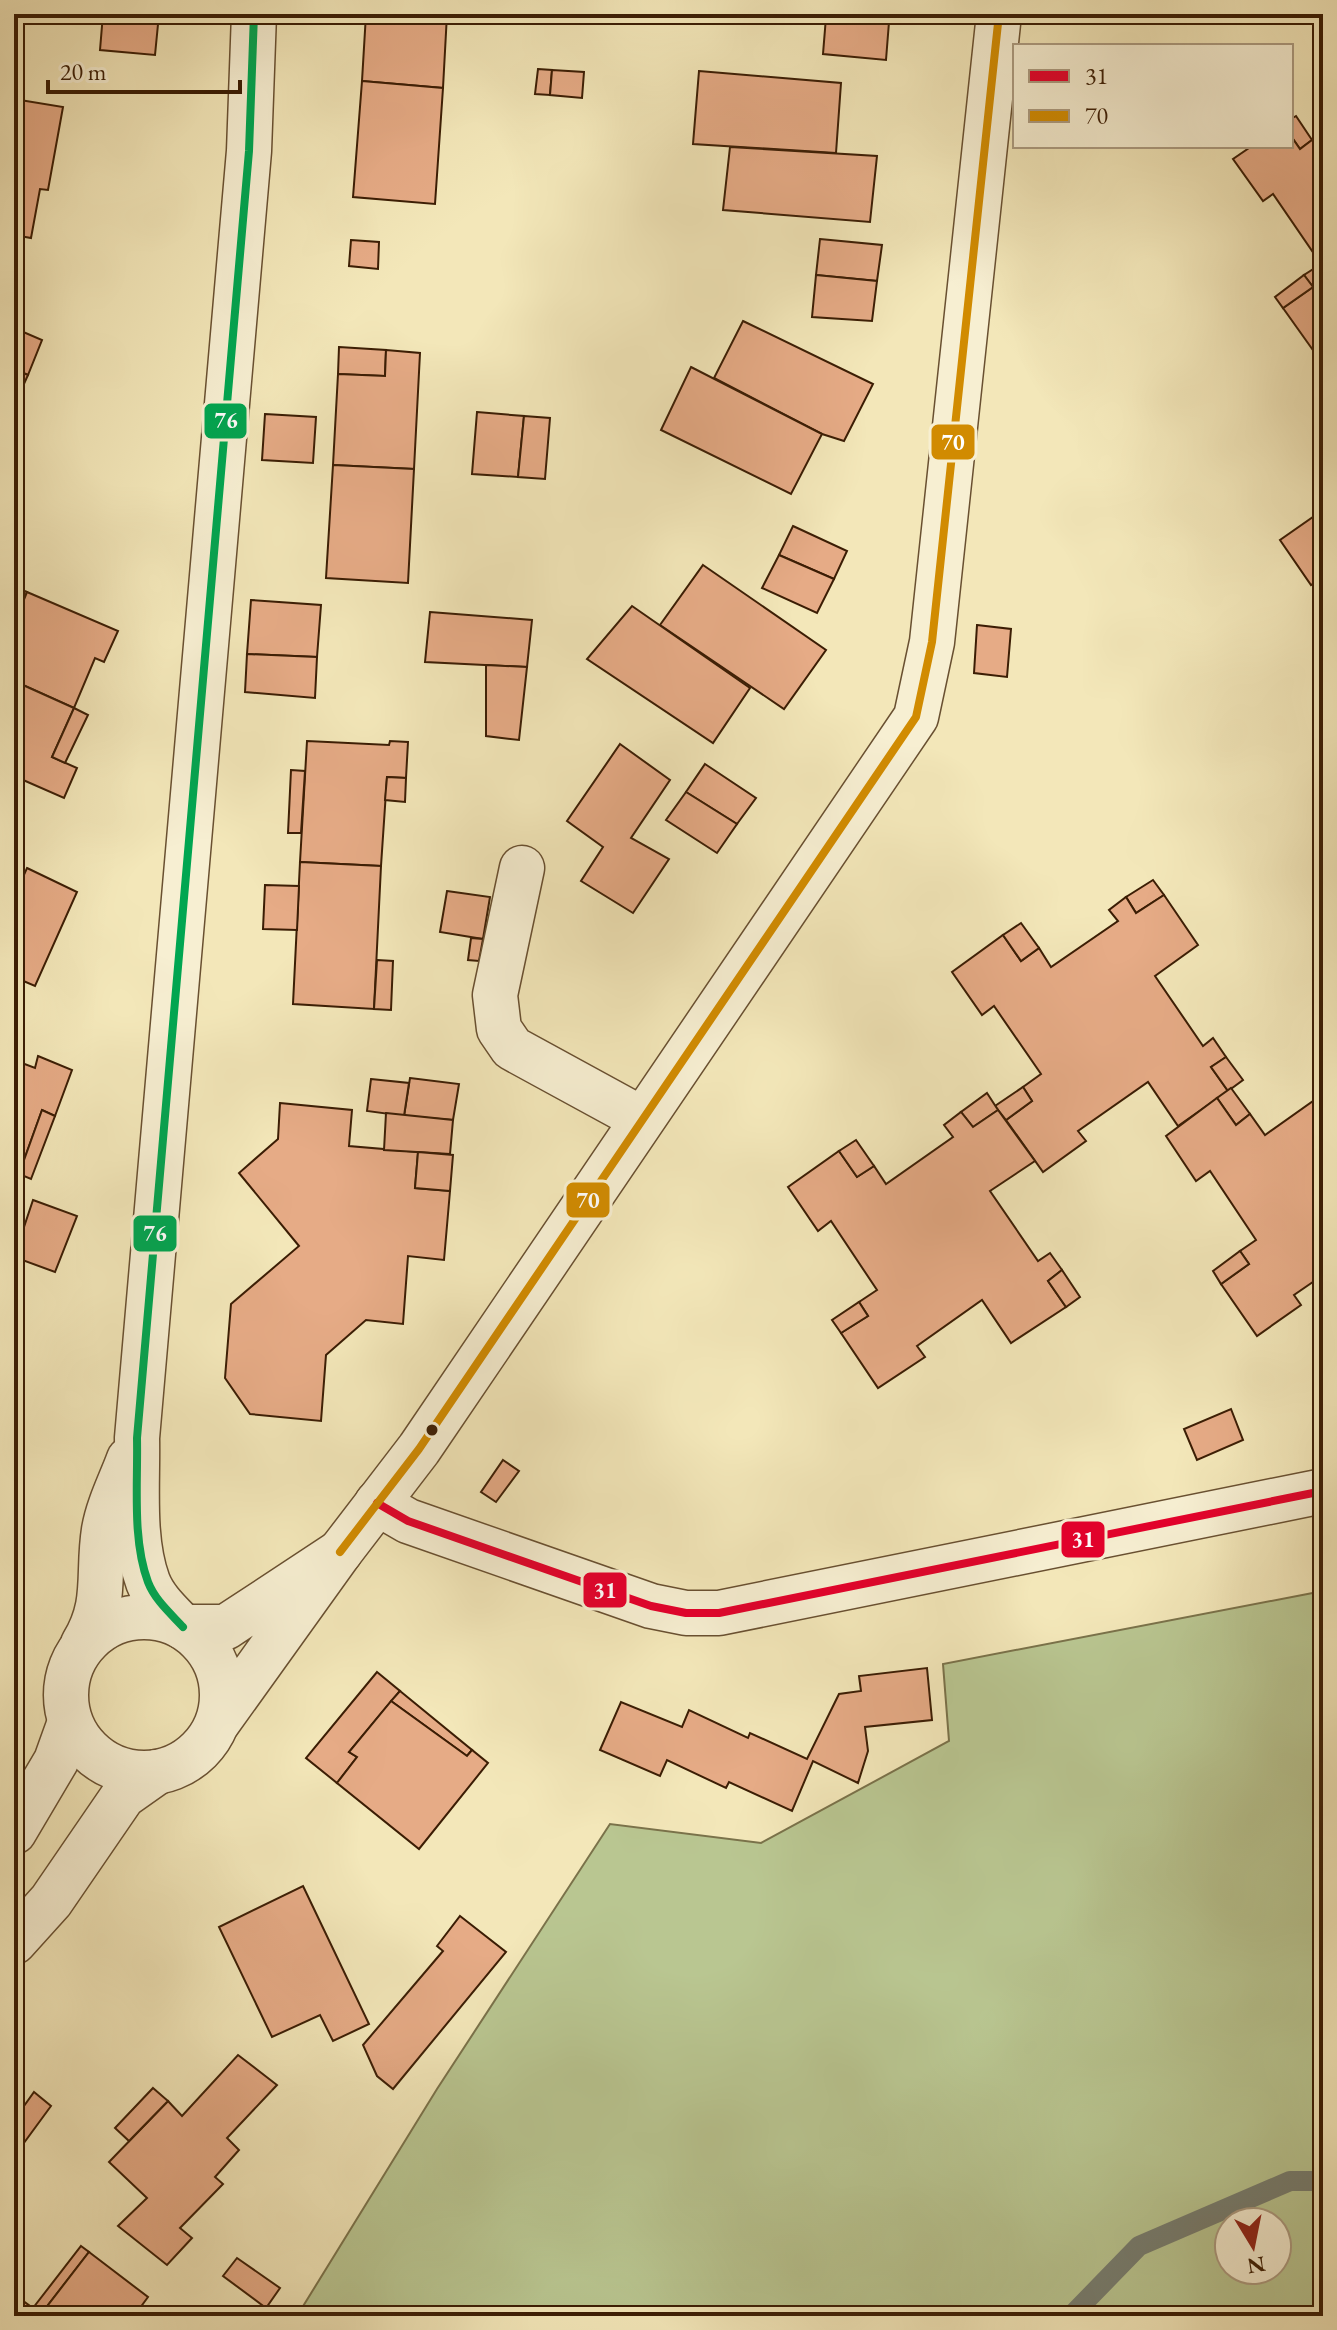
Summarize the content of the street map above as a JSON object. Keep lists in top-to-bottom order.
{
  "lines": ["transit line 70", "transit line 76", "transit line 31"],
  "legend": ["31", "70"],
  "scale_bar": "20 m",
  "north": "bottom"
}
